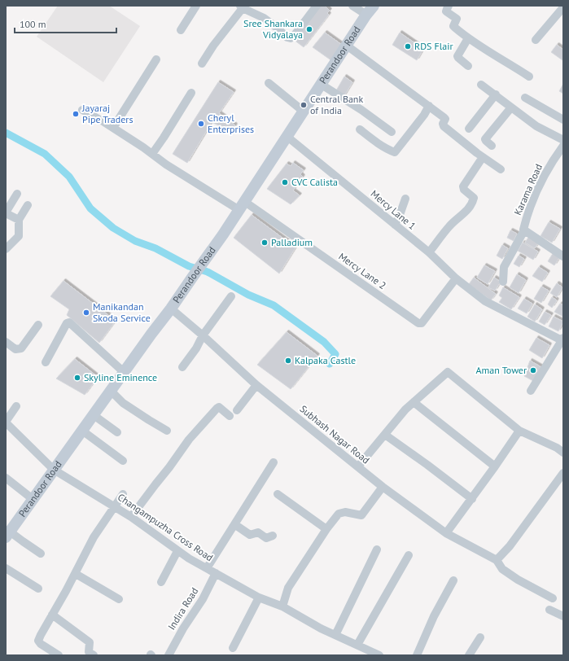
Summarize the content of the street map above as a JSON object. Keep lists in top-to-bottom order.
{
  "streets": {
    "main road": ["Perandoor Road"],
    "street": [
      "Karama Road",
      "Mercy Lane 1",
      "Mercy Lane 2",
      "Subhash Nagar Road",
      "Changampuzha Cross Road",
      "Indira Road"
    ]
  },
  "crossings": [
    ["Perandoor Road", "Mercy Lane 1"],
    ["Perandoor Road", "Mercy Lane 2"],
    ["Perandoor Road", "Subhash Nagar Road"],
    ["Perandoor Road", "Changampuzha Cross Road"],
    ["Mercy Lane 1", "Mercy Lane 2"],
    ["Changampuzha Cross Road", "Indira Road"]
  ],
  "places": [
    "Sree Shankara Vidyalaya",
    "RDS Flair",
    "Central Bank of India",
    "Jayaraj Pipe Traders",
    "Cheryl Enterprises",
    "CVC Calista",
    "Palladium",
    "Manikandan Skoda Service",
    "Kalpaka Castle",
    "Aman Tower",
    "Skyline Eminence"
  ],
  "scale_bar": "100 m"
}
